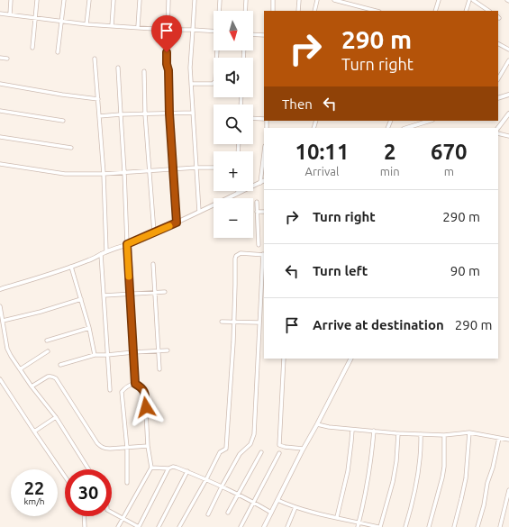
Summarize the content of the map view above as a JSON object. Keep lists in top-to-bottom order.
{
  "north": "bottom",
  "page": {
    "map_buttons": ["+", "−"],
    "turn": ["290 m", "Turn right"],
    "then": "Then",
    "eta": [
      "10:11",
      "Arrival",
      "2",
      "min",
      "670",
      "m"
    ],
    "list": [
      {
        "name": "Turn right",
        "value": "290 m"
      },
      {
        "name": "Turn left",
        "value": "90 m"
      },
      {
        "name": "Arrive at destination",
        "value": "290 m"
      }
    ],
    "speed": "22 km/h",
    "limit": "30"
  }
}
